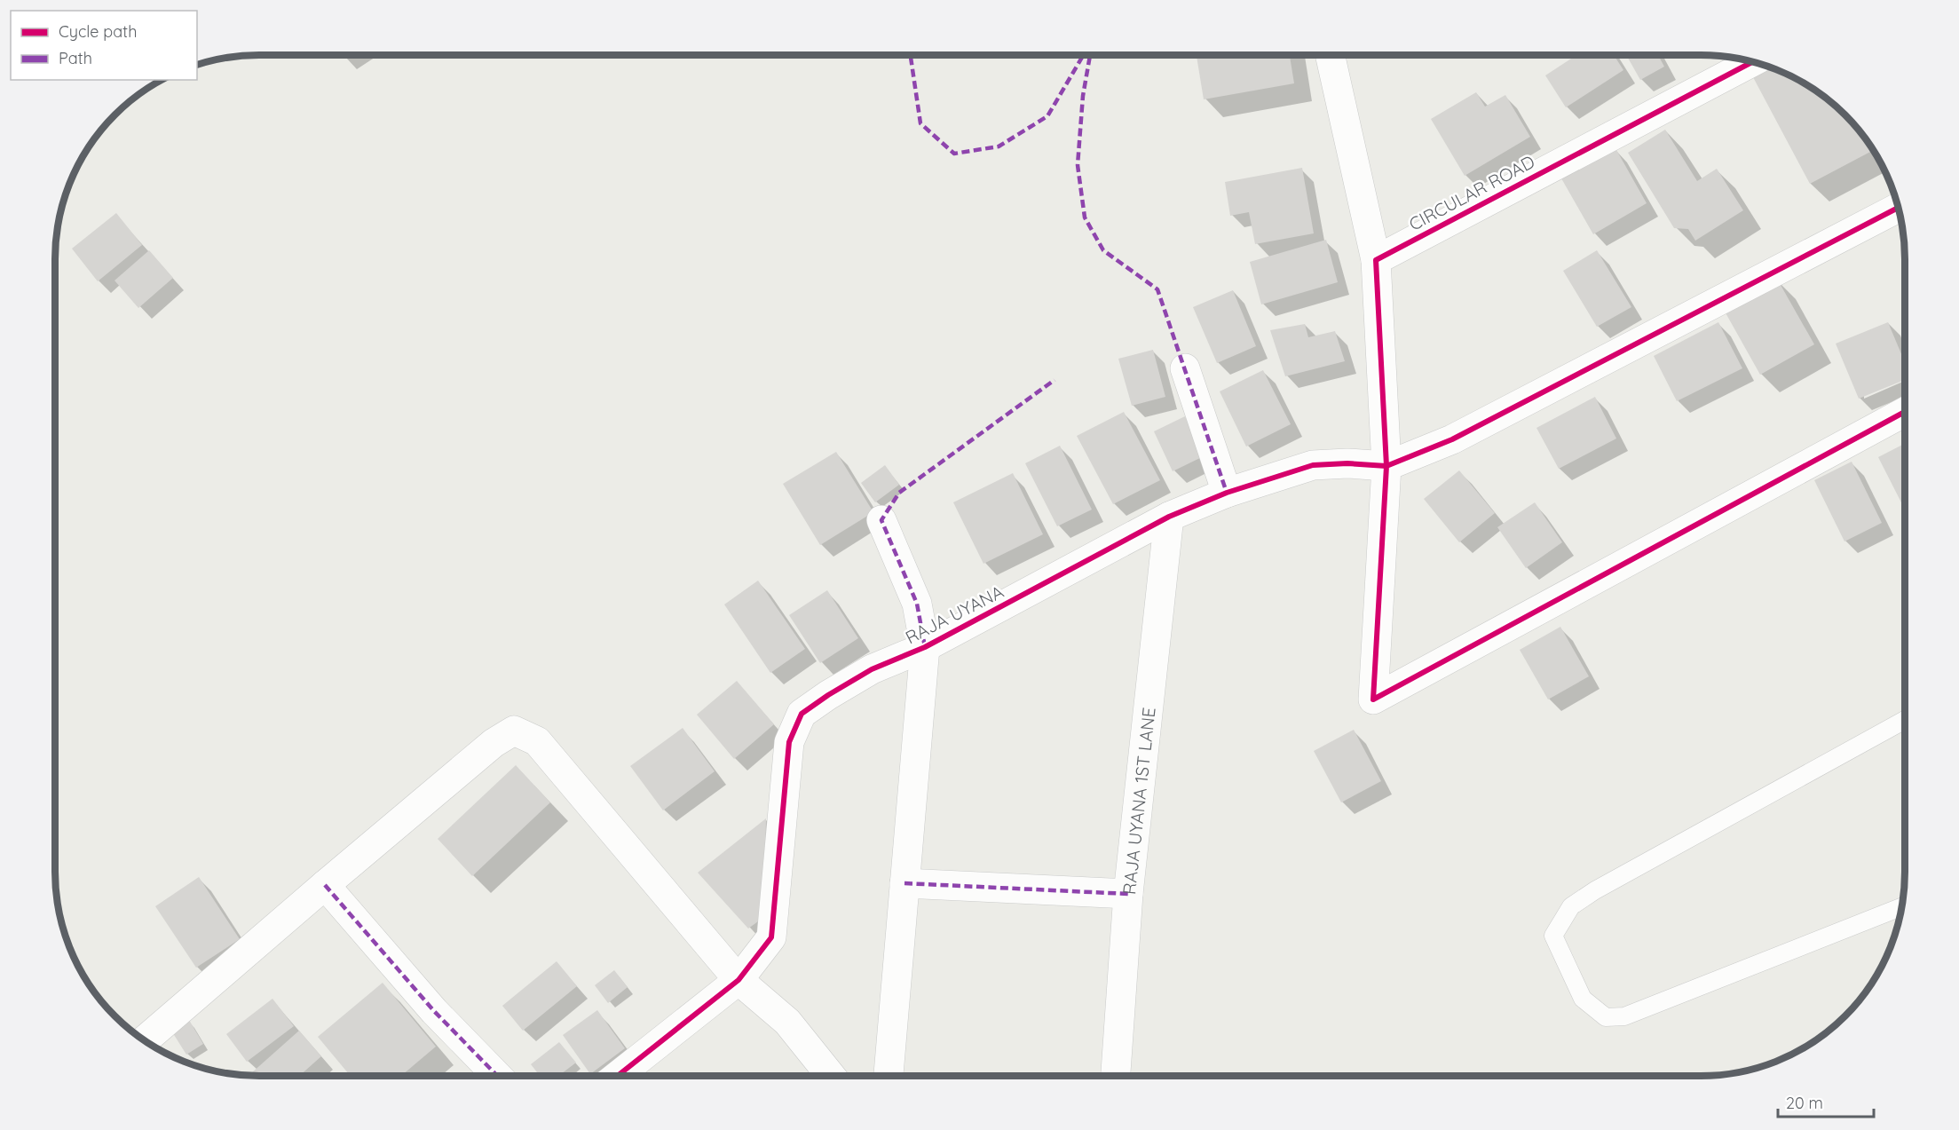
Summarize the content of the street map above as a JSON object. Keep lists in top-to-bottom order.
{
  "streets": {
    "street": ["CIRCULAR ROAD", "RAJA UYANA", "RAJA UYANA 1ST LANE"]
  },
  "crossings": [
    ["RAJA UYANA", "RAJA UYANA 1ST LANE"]
  ],
  "legend": ["Cycle path", "Path"],
  "scale_bar": "20 m"
}
